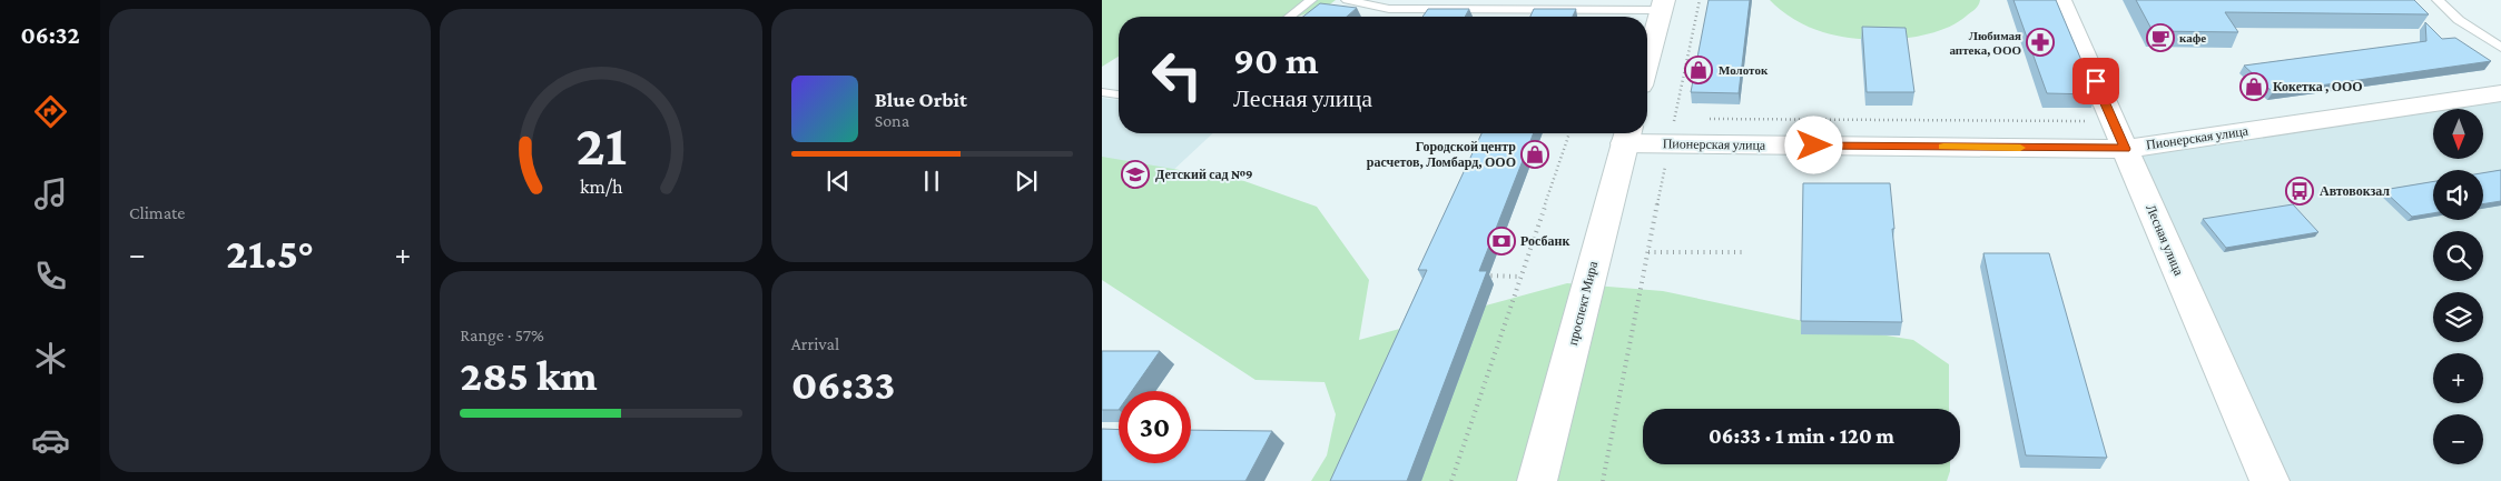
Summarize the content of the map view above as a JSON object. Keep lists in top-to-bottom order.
{
  "streets": {
    "street": ["Пионерская улица", "Лесная улица", "проспект Мира"]
  },
  "crossings": [
    ["Пионерская улица", "Лесная улица"]
  ],
  "places": {
    "cafe": ["кафе"],
    "pharmacy": ["Любимая аптека, ООО"],
    "shop": ["Молоток", "Кокетка , ООО", "Городской центр расчетов, Ломбард, ООО"],
    "school or university": ["Детский сад №9"],
    "bus stop": ["Автовокзал"],
    "bank": ["Росбанк"]
  },
  "north": "bottom",
  "page": {
    "tabs": "06:32",
    "tile": [
      "Climate",
      ["Range · 57%", "285 km"],
      ["Arrival", "06:33"]
    ],
    "turn": ["90 m", "Лесная улица"],
    "song": ["Blue Orbit", "Sona"],
    "map_buttons": ["+", "−"],
    "heat": ["−", "21.5°", "+"],
    "limit": "30",
    "trip": "06:33 · 1 min · 120 m",
    "gauge": ["21", "km/h"]
  }
}
